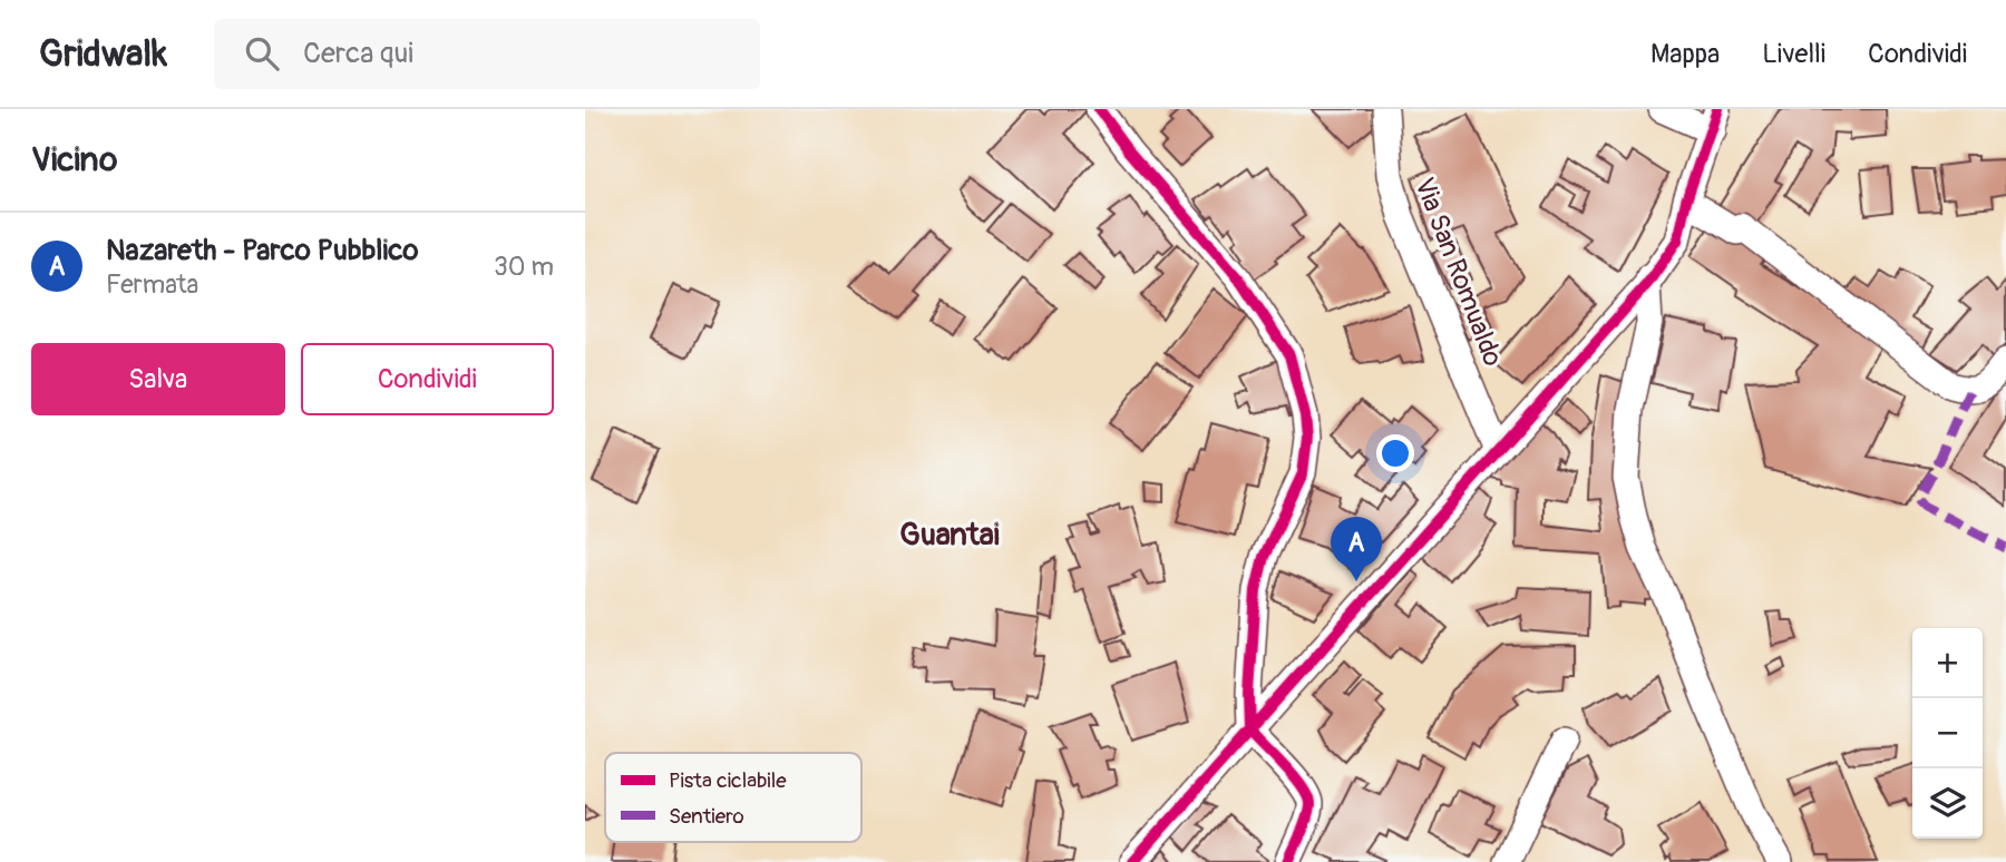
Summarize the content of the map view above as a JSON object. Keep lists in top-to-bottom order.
{
  "streets": {
    "street": ["Via San Romualdo"]
  },
  "districts": ["Guantai"],
  "legend": ["Pista ciclabile", "Sentiero"],
  "page": {
    "header": "Gridwalk",
    "search": "Cerca qui",
    "nav": ["Mappa", "Livelli", "Condividi"],
    "heading": "Vicino",
    "list": [
      {
        "mark": "A",
        "name": "Nazareth - Parco Pubblico",
        "note": "Fermata",
        "value": "30 m"
      }
    ],
    "buttons": ["Salva", "Condividi"],
    "pins": "A",
    "map_buttons": ["+", "−"]
  }
}
